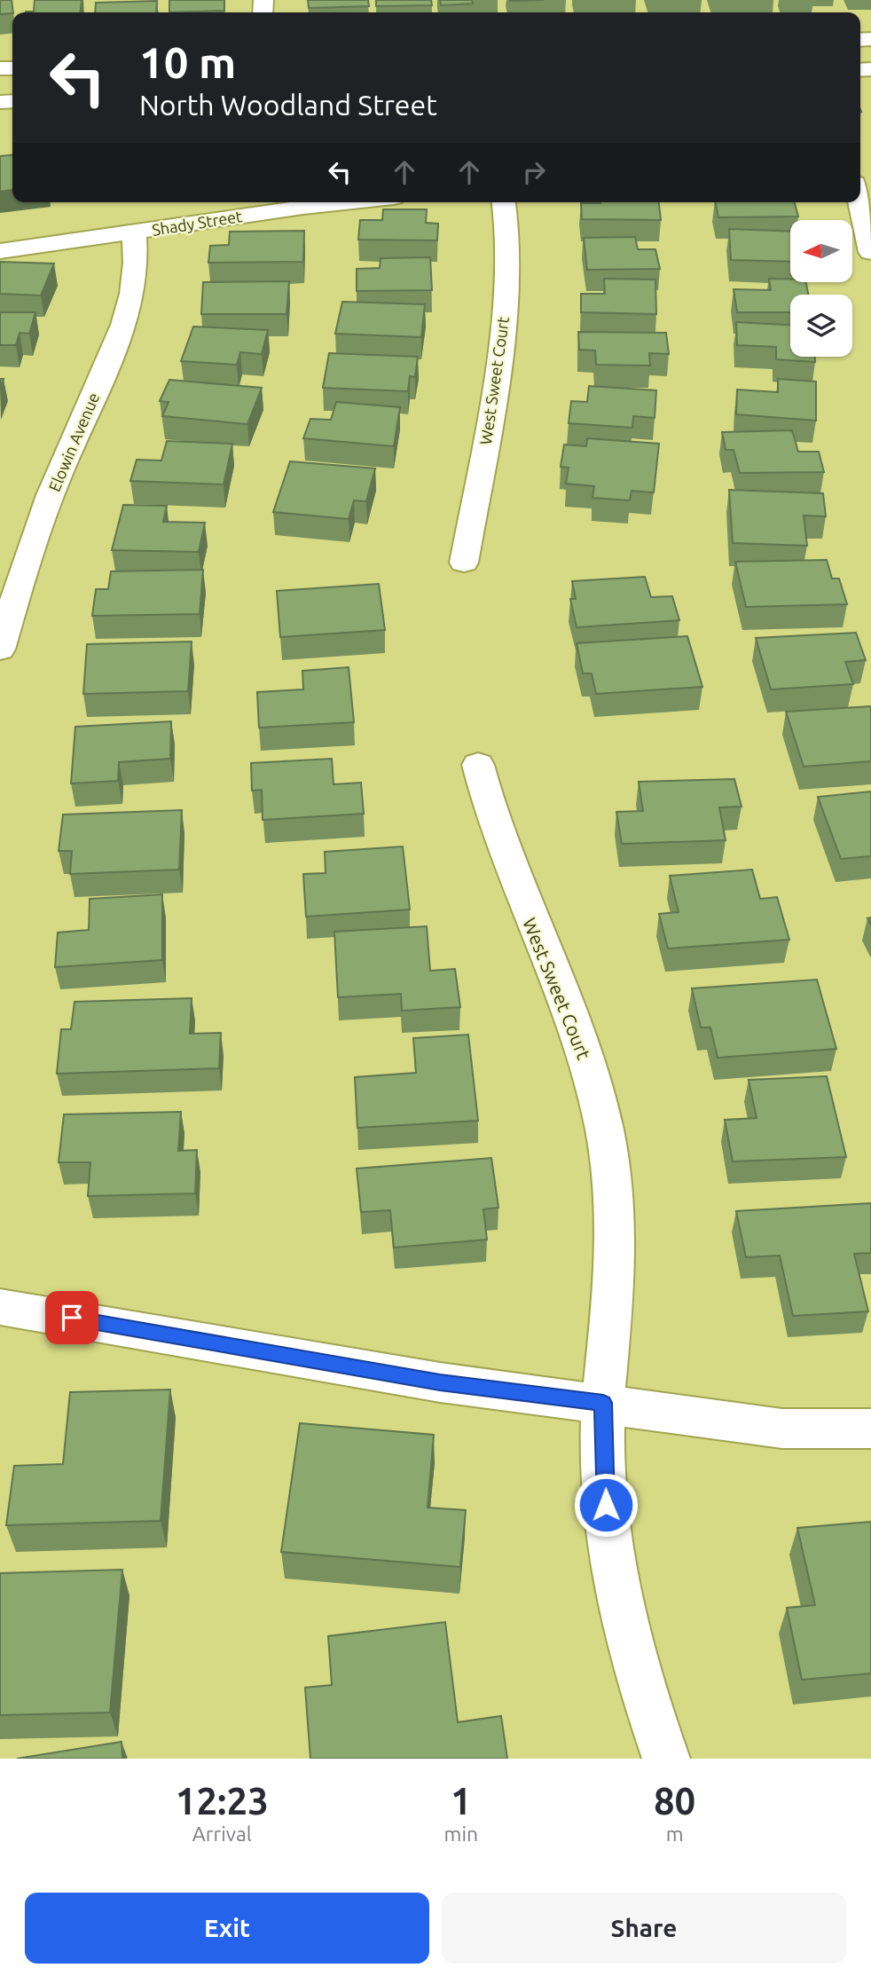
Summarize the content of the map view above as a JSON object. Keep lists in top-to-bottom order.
{
  "streets": {
    "street": ["Shady Street", "West Sweet Court", "Elowin Avenue"]
  },
  "crossings": [
    ["Shady Street", "Elowin Avenue"]
  ],
  "north": "left",
  "page": {
    "turn": ["10 m", "North Woodland Street"],
    "eta": [
      "12:23",
      "Arrival",
      "1",
      "min",
      "80",
      "m"
    ],
    "buttons": ["Exit", "Share"]
  }
}
